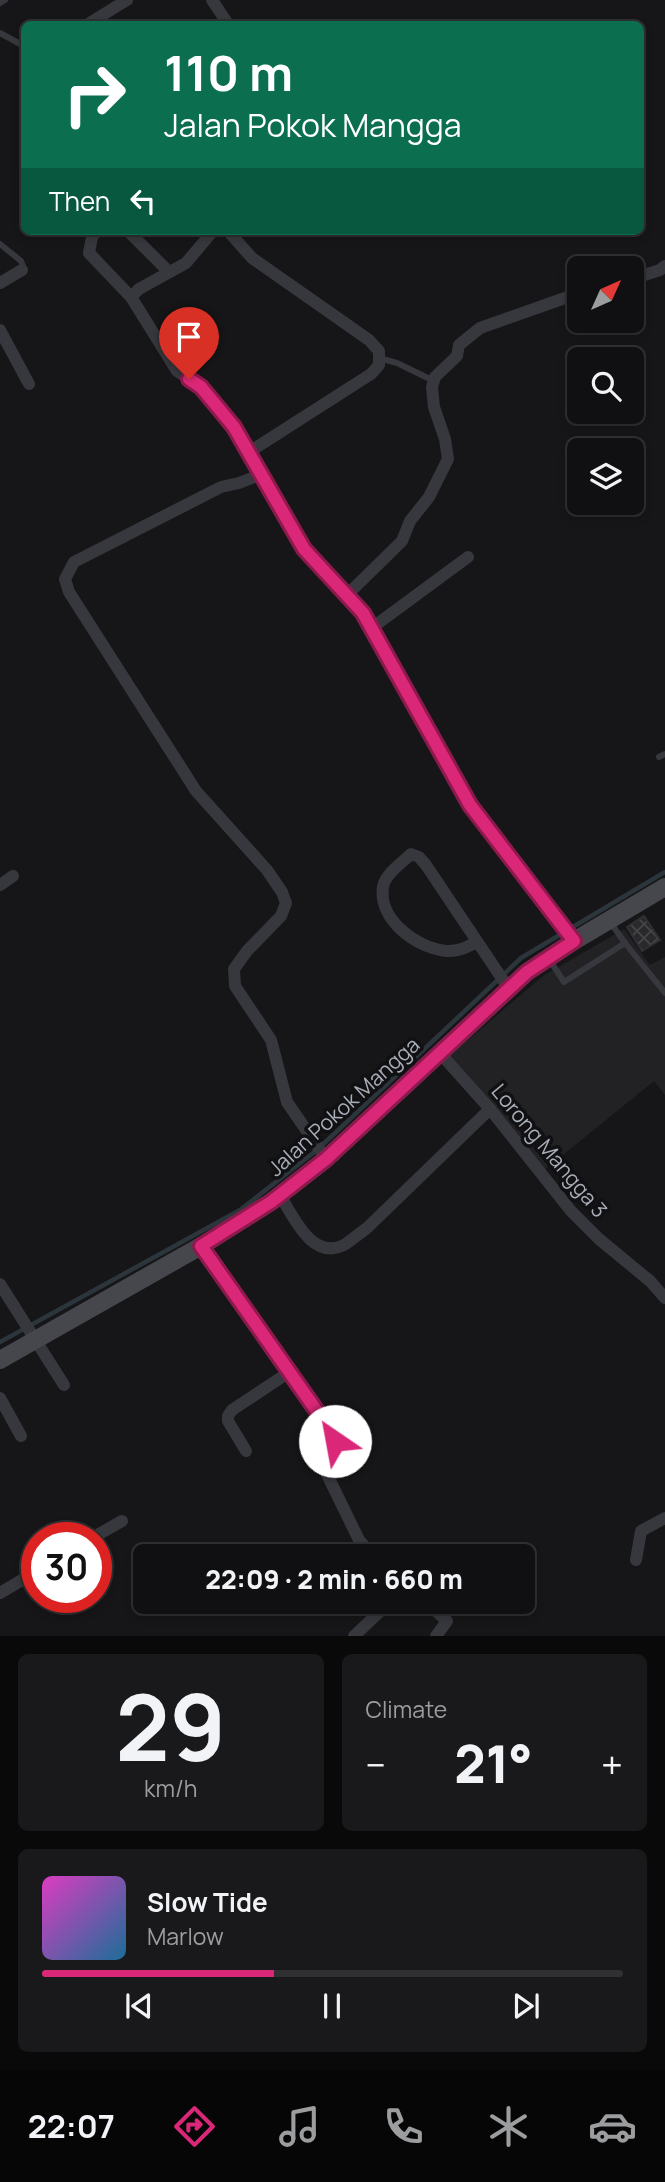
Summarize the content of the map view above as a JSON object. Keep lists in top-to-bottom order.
{
  "streets": {
    "main road": ["Jalan Pokok Mangga"],
    "street": ["Lorong Mangga 3"]
  },
  "crossings": [
    ["Jalan Pokok Mangga", "Lorong Mangga 3"]
  ],
  "north": "top right",
  "page": {
    "turn": ["110 m", "Jalan Pokok Mangga"],
    "then": "Then",
    "limit": "30",
    "trip": "22:09 · 2 min · 660 m",
    "tile": [
      ["29", "km/h"],
      "Climate"
    ],
    "heat": ["−", "21°", "+"],
    "song": ["Slow Tide", "Marlow"],
    "tabs": "22:07"
  }
}
